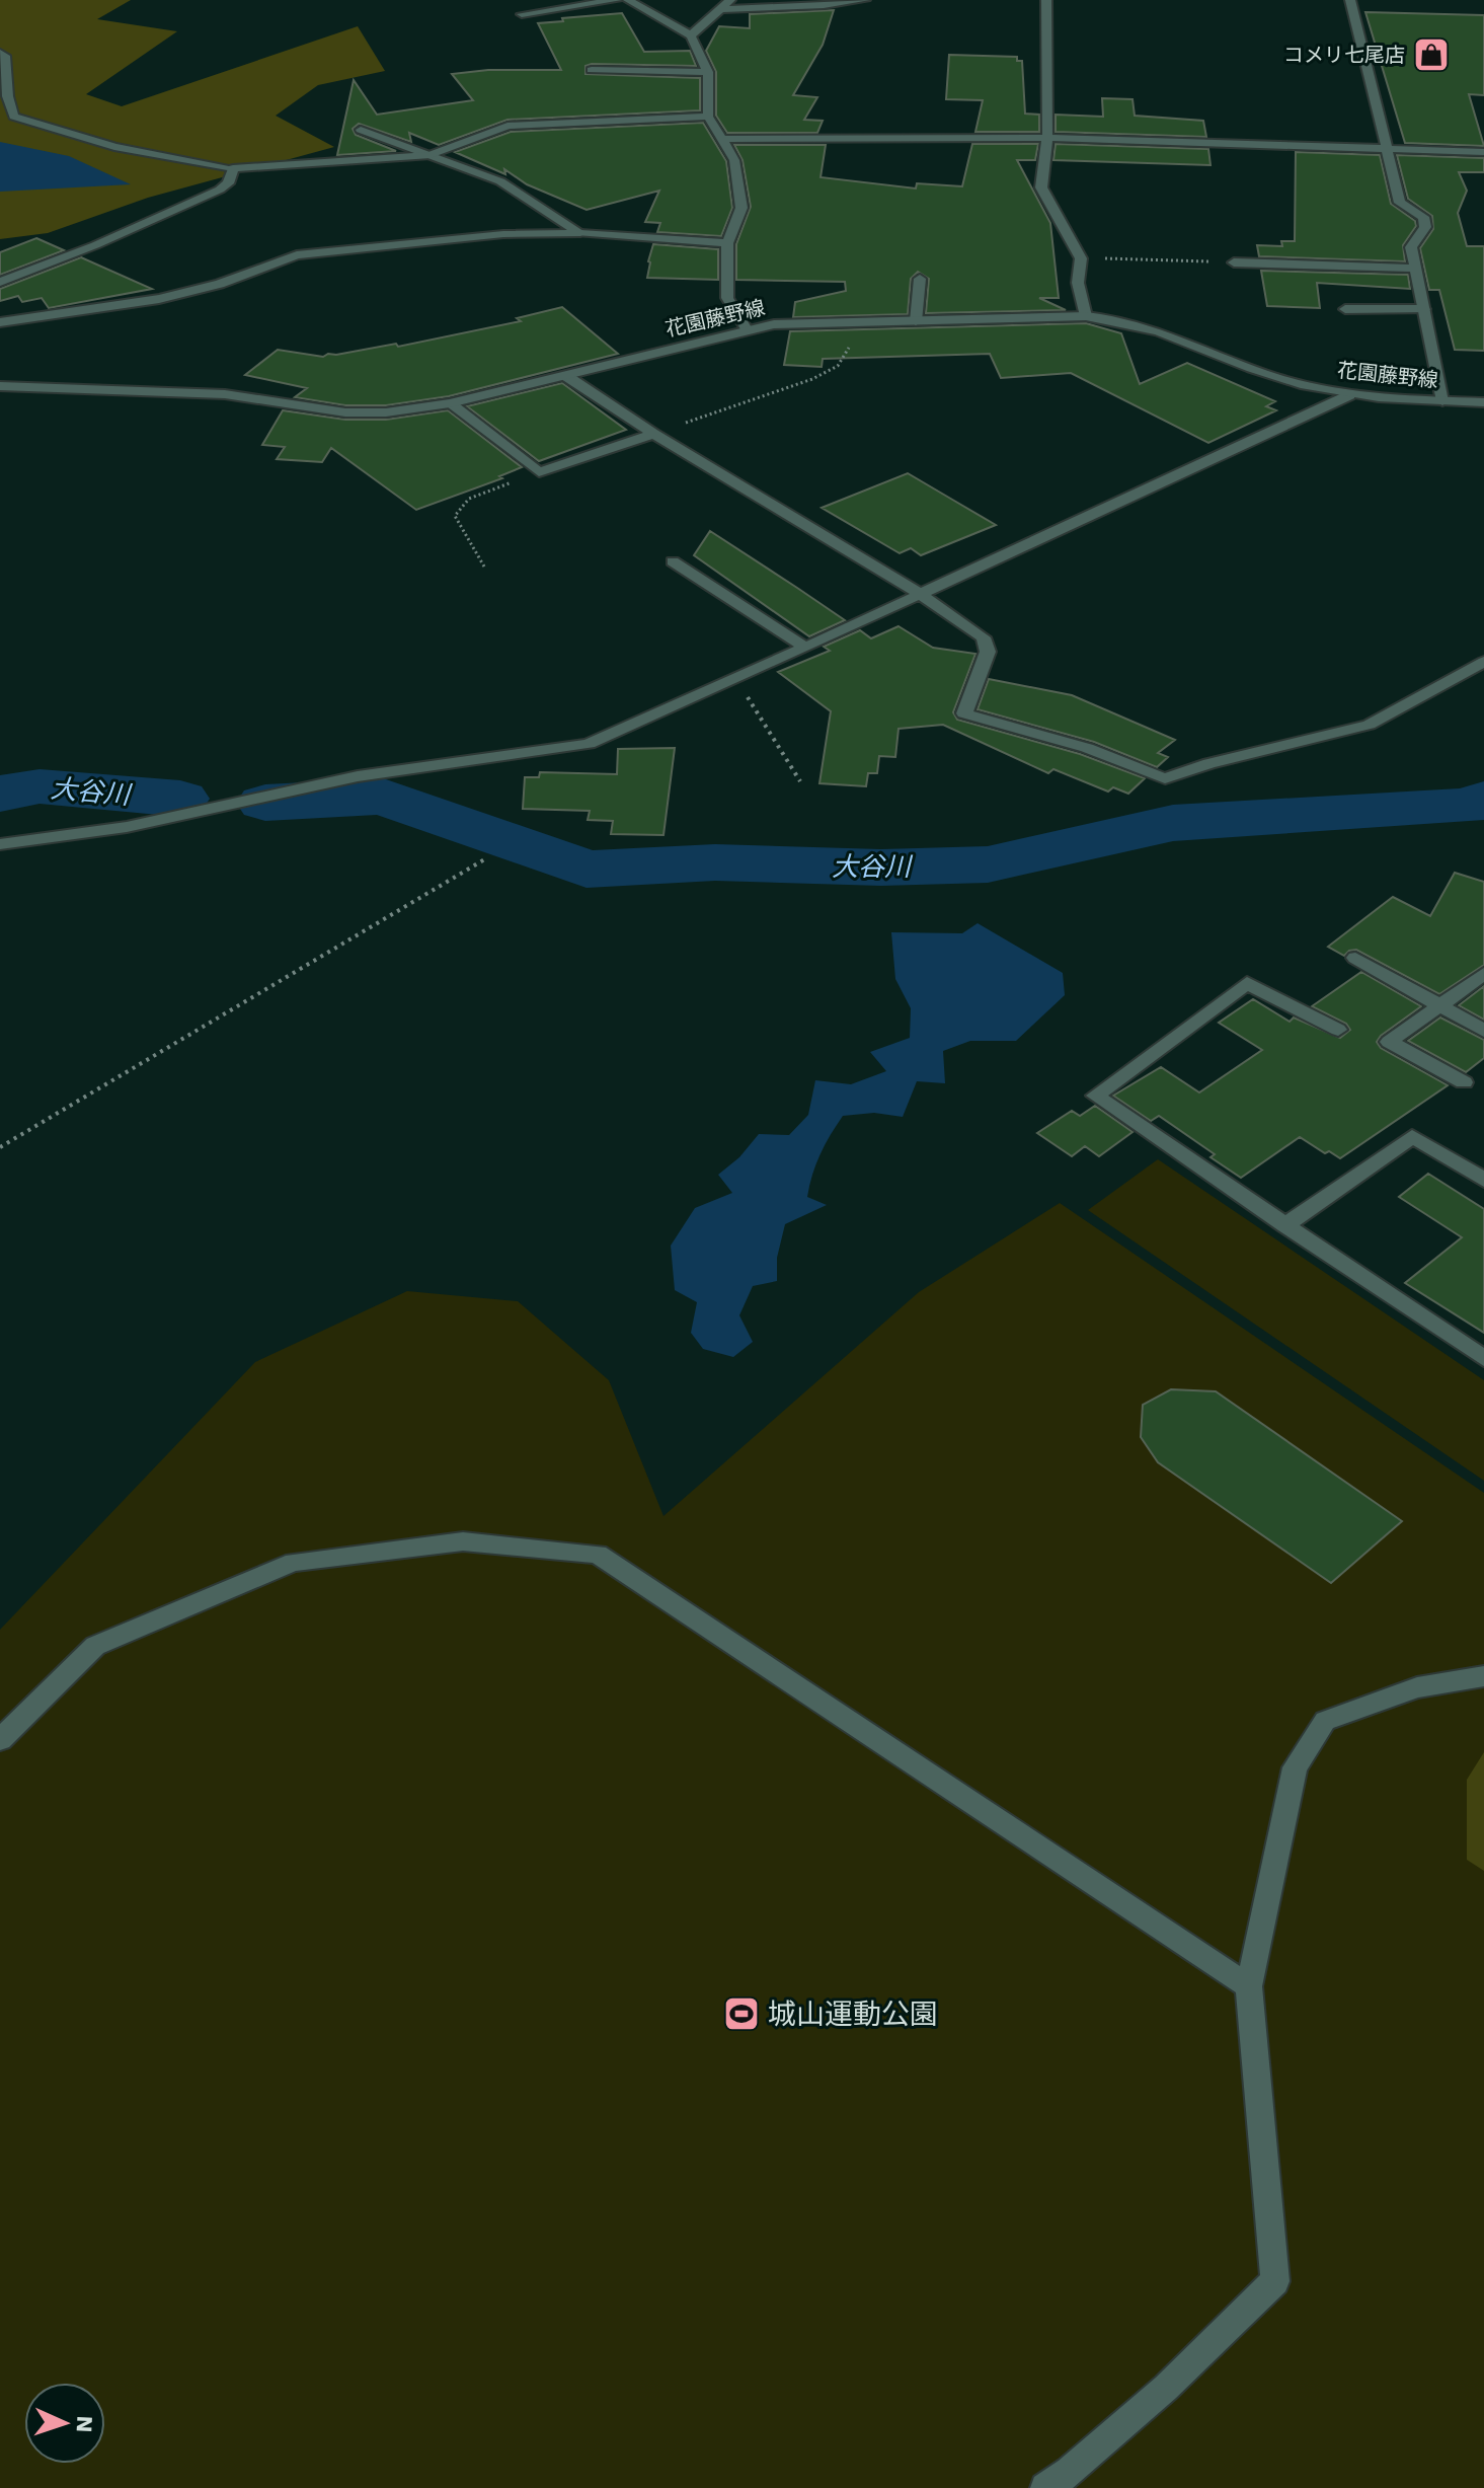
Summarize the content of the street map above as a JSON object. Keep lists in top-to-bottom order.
{
  "streets": {
    "street": ["花園藤野線"]
  },
  "water": ["大谷川"],
  "places": {
    "shop": ["コメリ七尾店"],
    "sports": ["城山運動公園"]
  },
  "north": "right"
}
